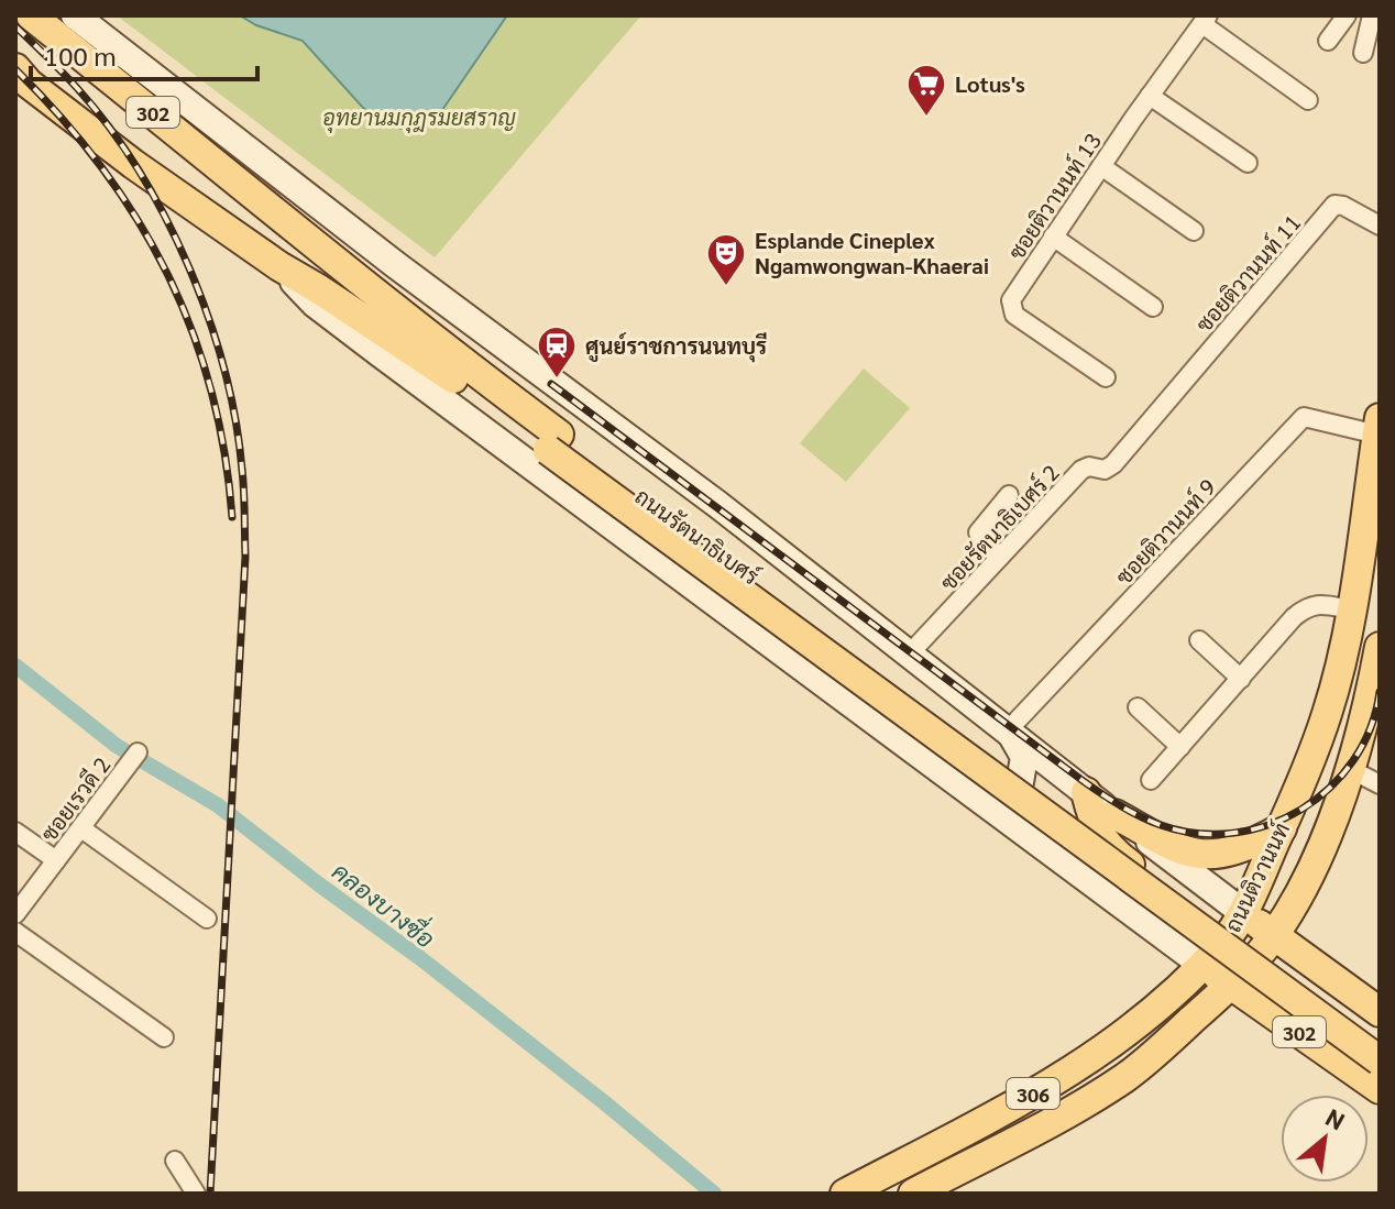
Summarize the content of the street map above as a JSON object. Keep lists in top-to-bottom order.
{
  "streets": {
    "main road": [
      "302",
      "ถนนรัตนาธิเบศร์",
      "ถนนติวานนท์",
      "306"
    ],
    "street": [
      "ซอยติวานนท์ 13",
      "ซอยติวานนท์ 11",
      "ซอยรัตนาธิเบศร์ 2",
      "ซอยติวานนท์ 9",
      "ซอยเรวดี 2"
    ]
  },
  "crossings": [
    ["302", "ถนนรัตนาธิเบศร์"],
    ["302", "ถนนติวานนท์"],
    ["ซอยติวานนท์ 11", "ซอยรัตนาธิเบศร์ 2"],
    ["ซอยรัตนาธิเบศร์ 2", "ถนนรัตนาธิเบศร์"],
    ["ซอยติวานนท์ 9", "ถนนรัตนาธิเบศร์"],
    ["ซอยติวานนท์ 9", "ถนนติวานนท์"],
    ["ถนนรัตนาธิเบศร์", "ถนนติวานนท์"]
  ],
  "water": ["คลองบางซื่อ"],
  "parks": ["อุทยานมกุฎรมยสราญ"],
  "places": {
    "supermarket": ["Lotus's"],
    "theatre": ["Esplande Cineplex Ngamwongwan-Khaerai"],
    "station": ["ศูนย์ราชการนนทบุรี"]
  },
  "scale_bar": "100 m",
  "north": "top right"
}
